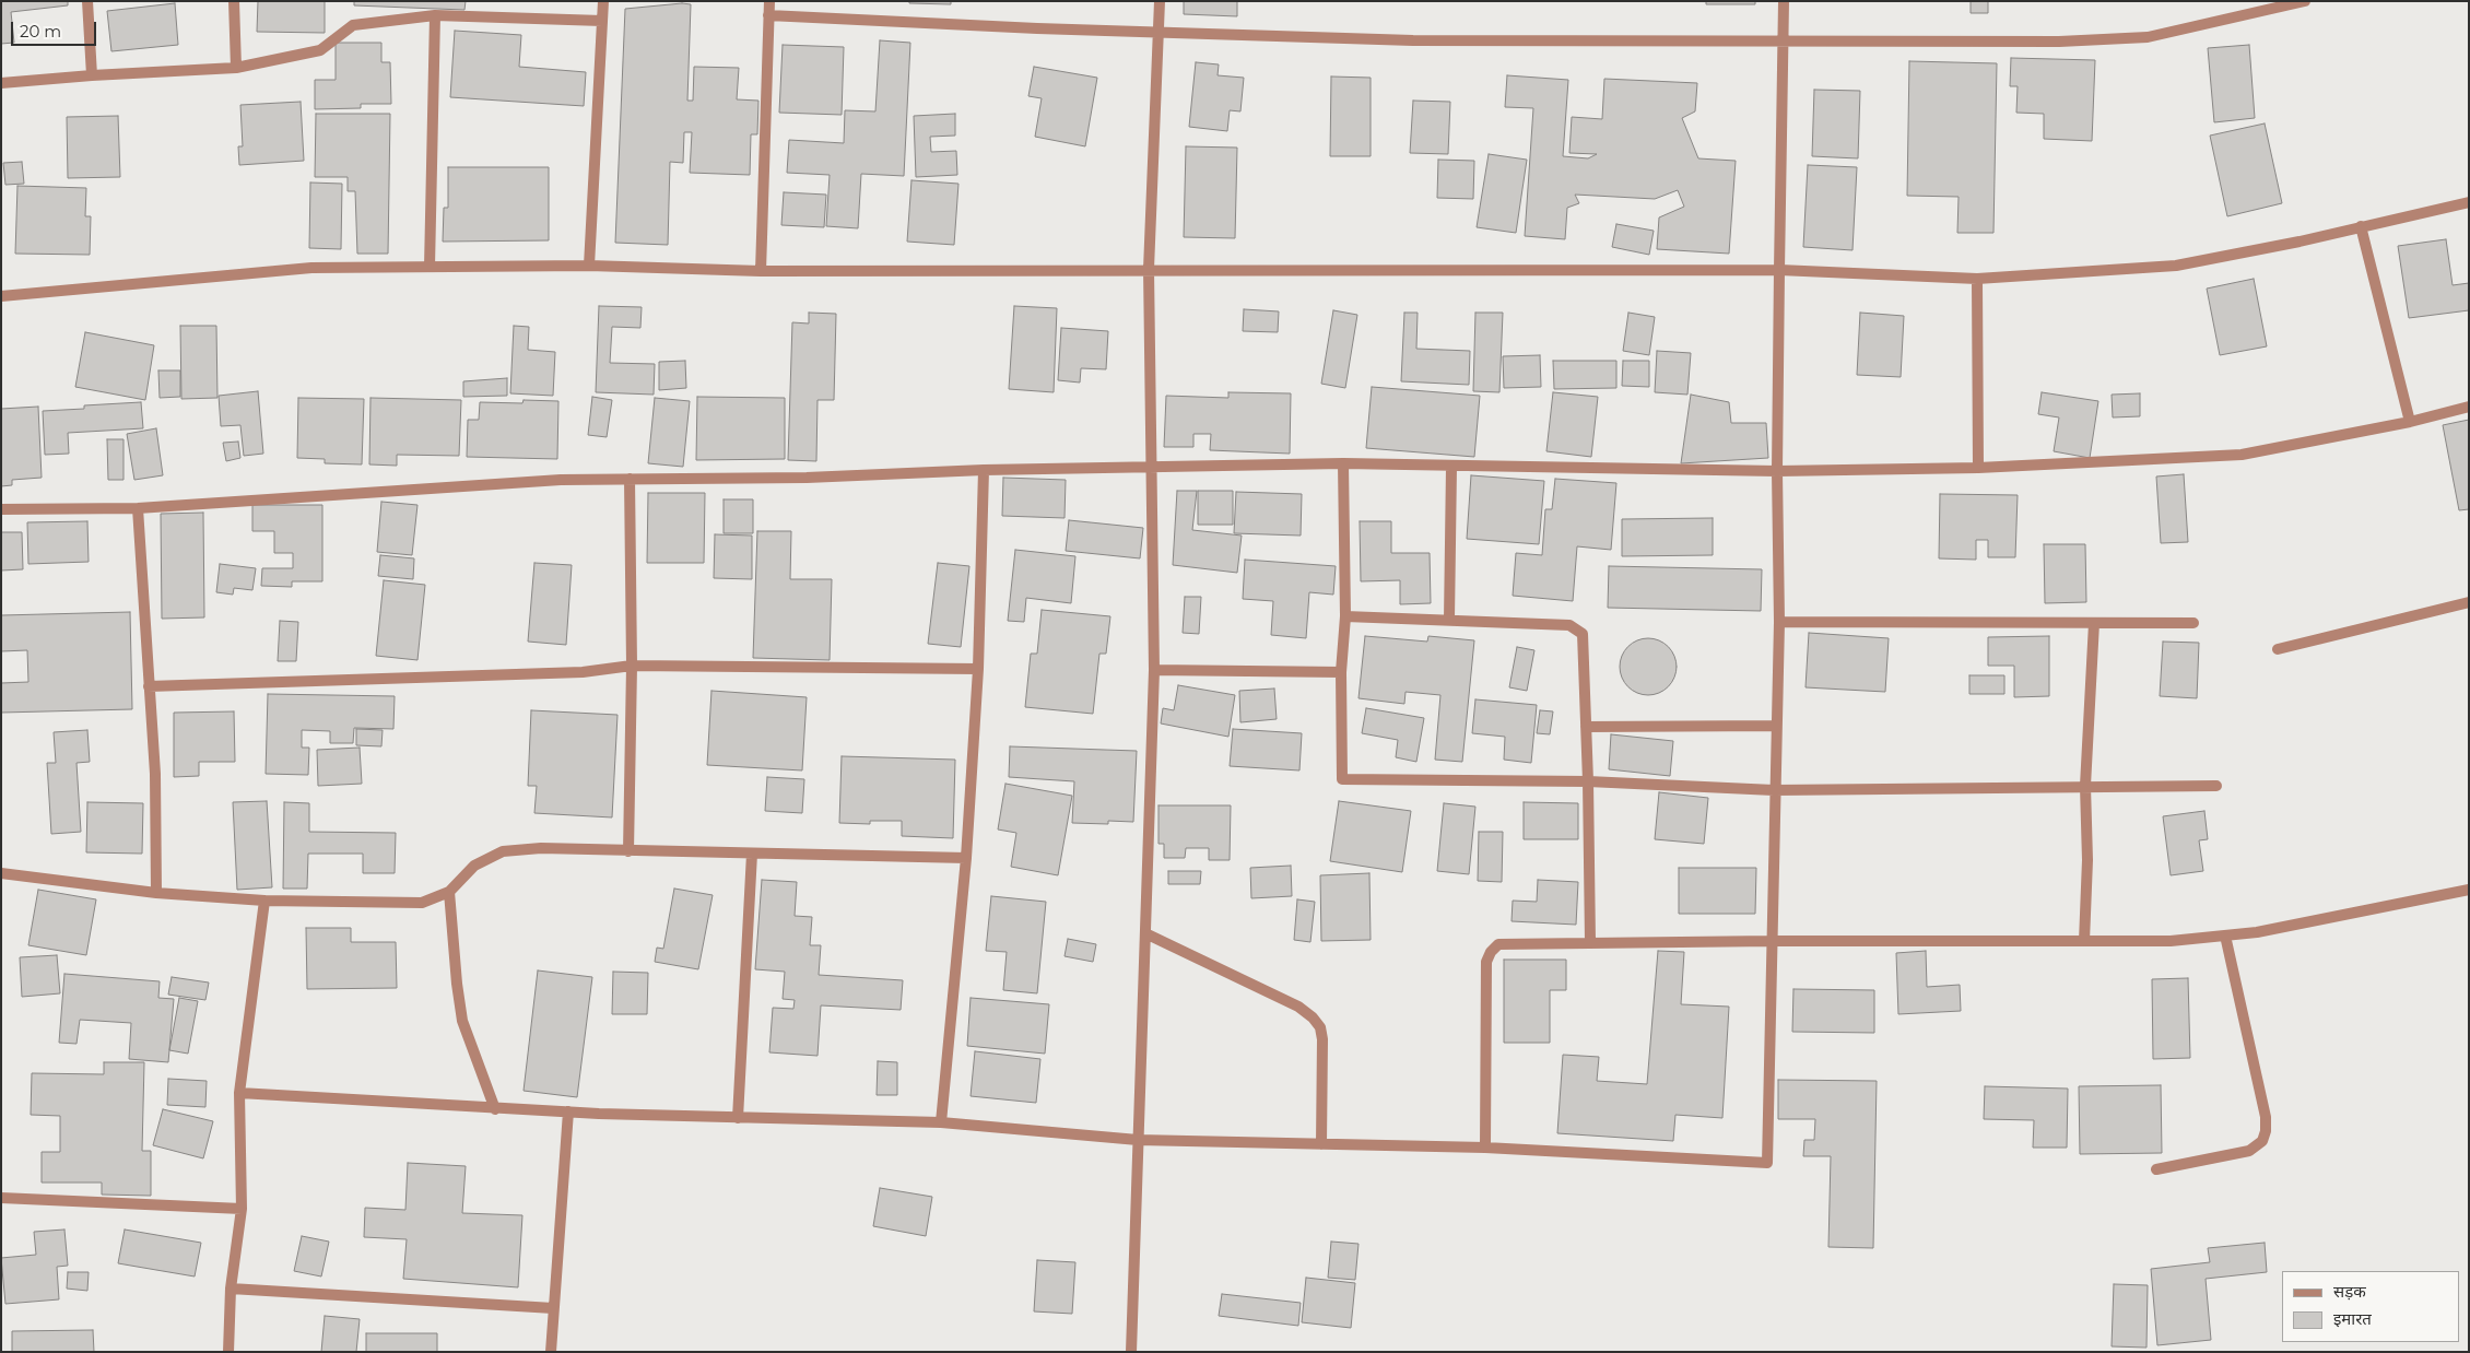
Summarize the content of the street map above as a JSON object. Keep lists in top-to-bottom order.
{
  "legend": ["सड़क", "इमारत"],
  "scale_bar": "20 m"
}
